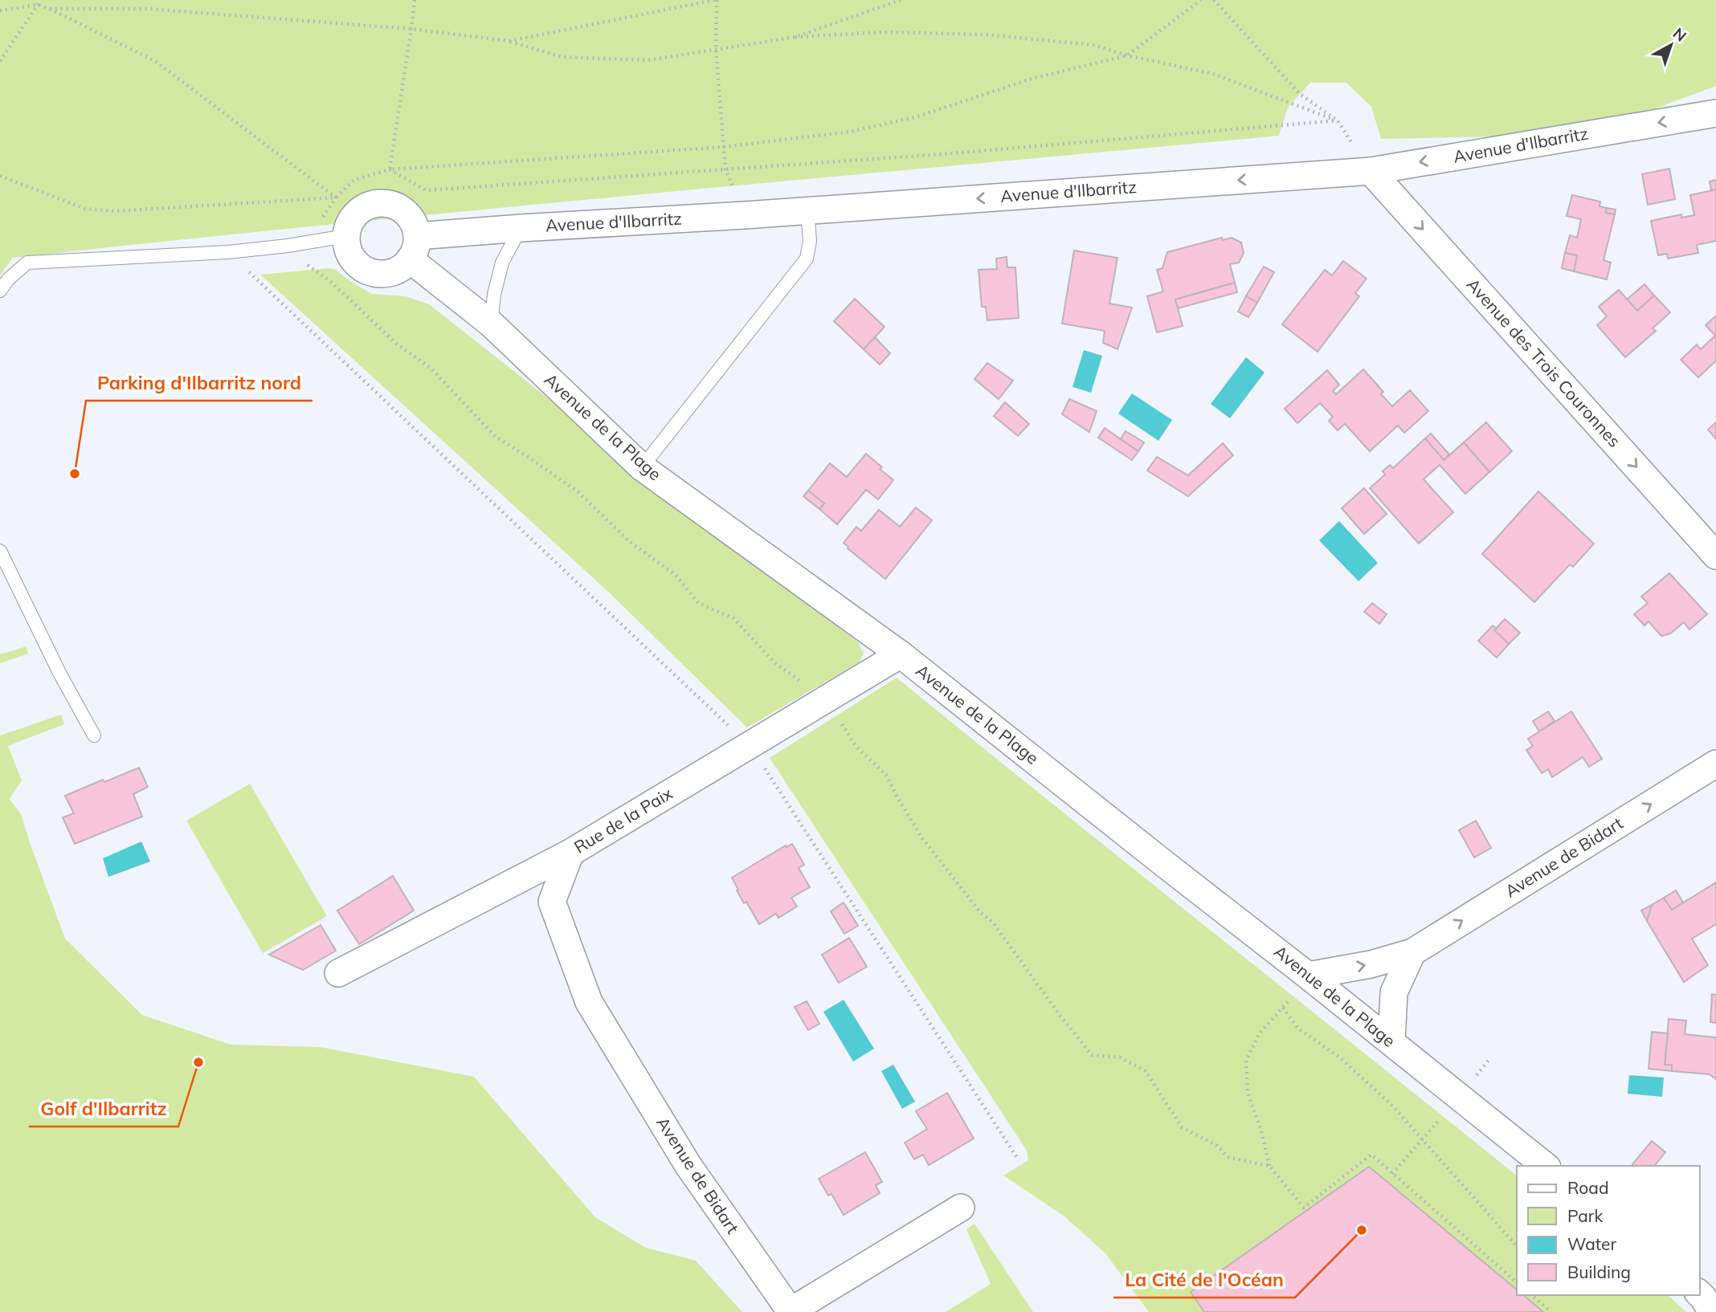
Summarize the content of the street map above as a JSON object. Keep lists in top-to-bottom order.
{
  "streets": {
    "street": [
      "Avenue d'Ilbarritz",
      "Avenue des Trois Couronnes",
      "Avenue de la Plage",
      "Rue de la Paix",
      "Avenue de Bidart"
    ]
  },
  "crossings": [
    ["Avenue d'Ilbarritz", "Avenue des Trois Couronnes"],
    ["Avenue d'Ilbarritz", "Avenue de la Plage"],
    ["Avenue de la Plage", "Rue de la Paix"],
    ["Avenue de la Plage", "Avenue de Bidart"],
    ["Rue de la Paix", "Avenue de Bidart"]
  ],
  "one_way": ["Avenue d'Ilbarritz", "Avenue des Trois Couronnes", "Avenue de Bidart"],
  "places": ["Parking d'Ilbarritz nord", "Golf d'Ilbarritz", "La Cité de l'Océan"],
  "legend": [
    "Road",
    "Park",
    "Water",
    "Building"
  ],
  "north": "top right"
}
